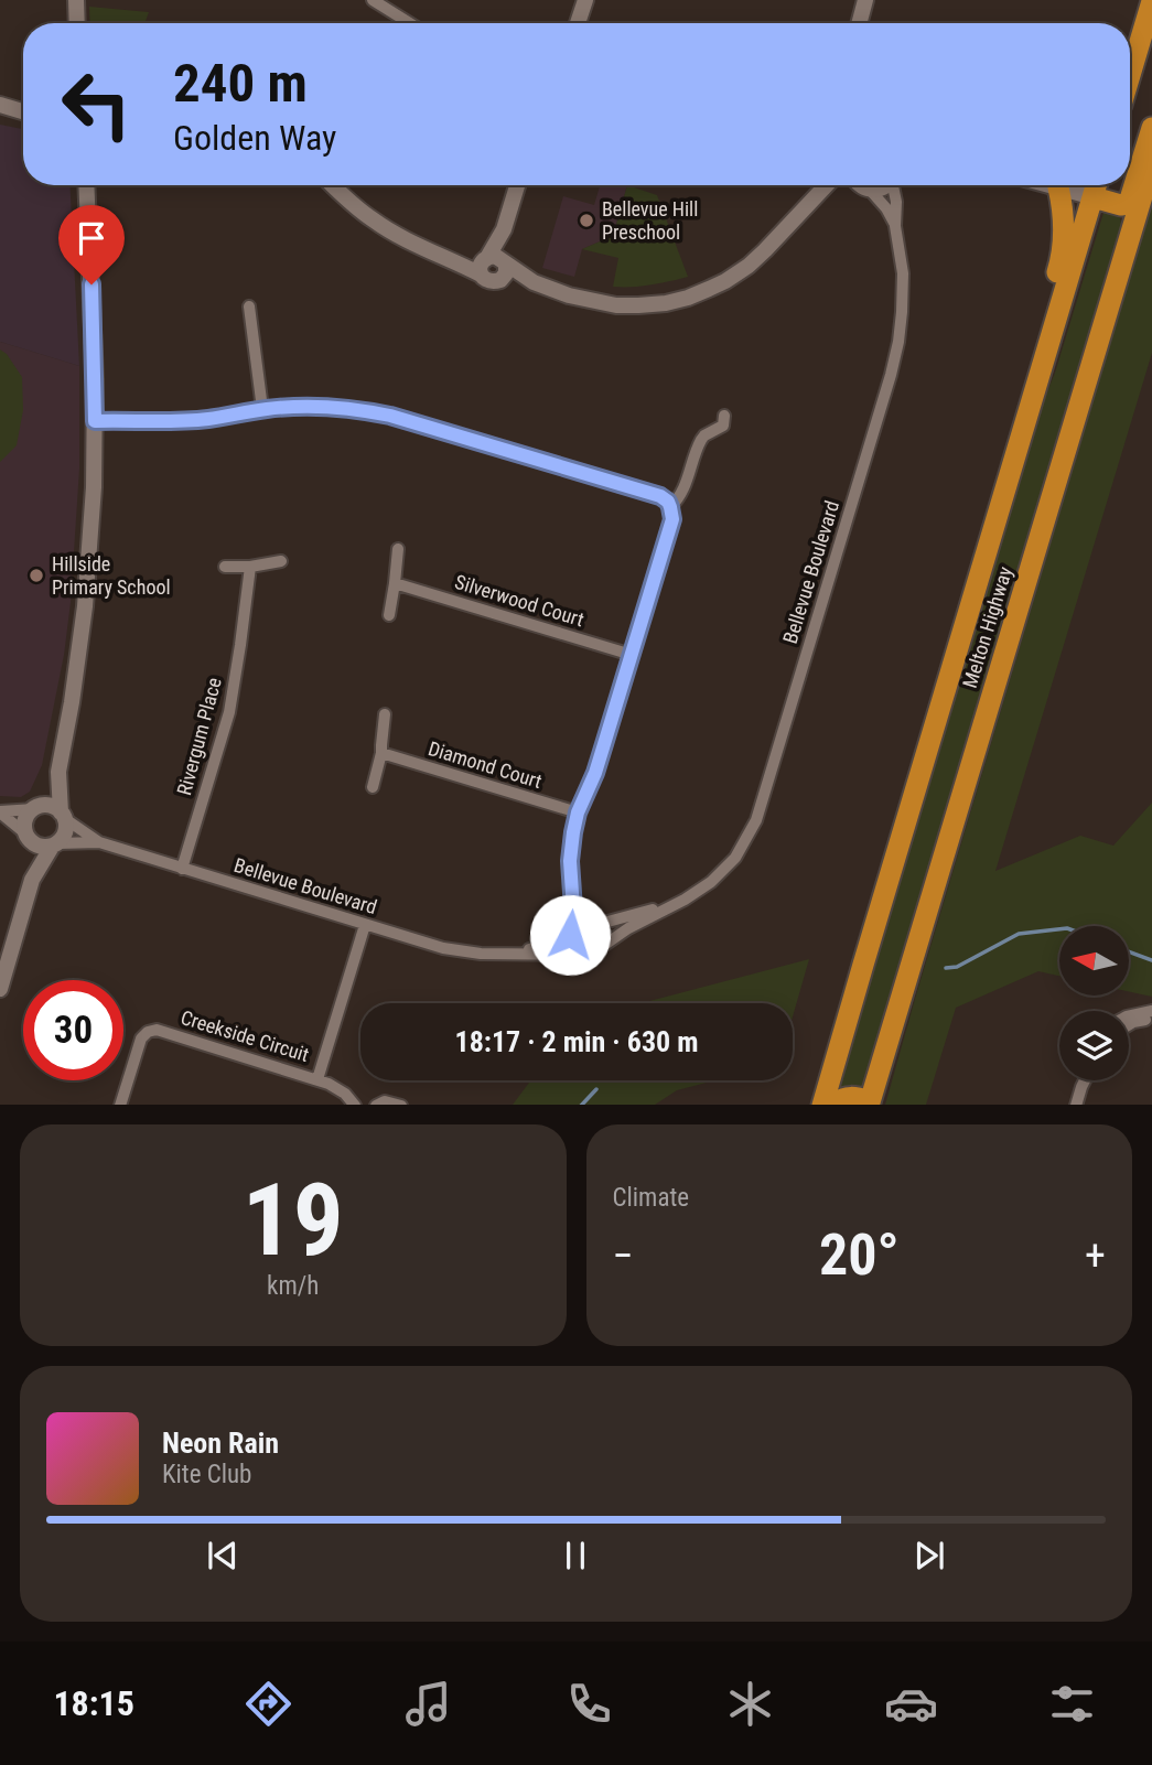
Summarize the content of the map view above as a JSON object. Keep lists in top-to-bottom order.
{
  "streets": {
    "highway": ["Melton Highway"],
    "street": [
      "Bellevue Boulevard",
      "Silverwood Court",
      "Rivergum Place",
      "Diamond Court",
      "Creekside Circuit"
    ]
  },
  "crossings": [
    ["Bellevue Boulevard", "Rivergum Place"],
    ["Bellevue Boulevard", "Creekside Circuit"]
  ],
  "places": ["Bellevue Hill Preschool", "Hillside Primary School"],
  "north": "left",
  "page": {
    "turn": ["240 m", "Golden Way"],
    "limit": "30",
    "trip": "18:17 · 2 min · 630 m",
    "tile": [
      ["19", "km/h"],
      "Climate"
    ],
    "heat": ["−", "20°", "+"],
    "song": ["Neon Rain", "Kite Club"],
    "tabs": "18:15"
  }
}
